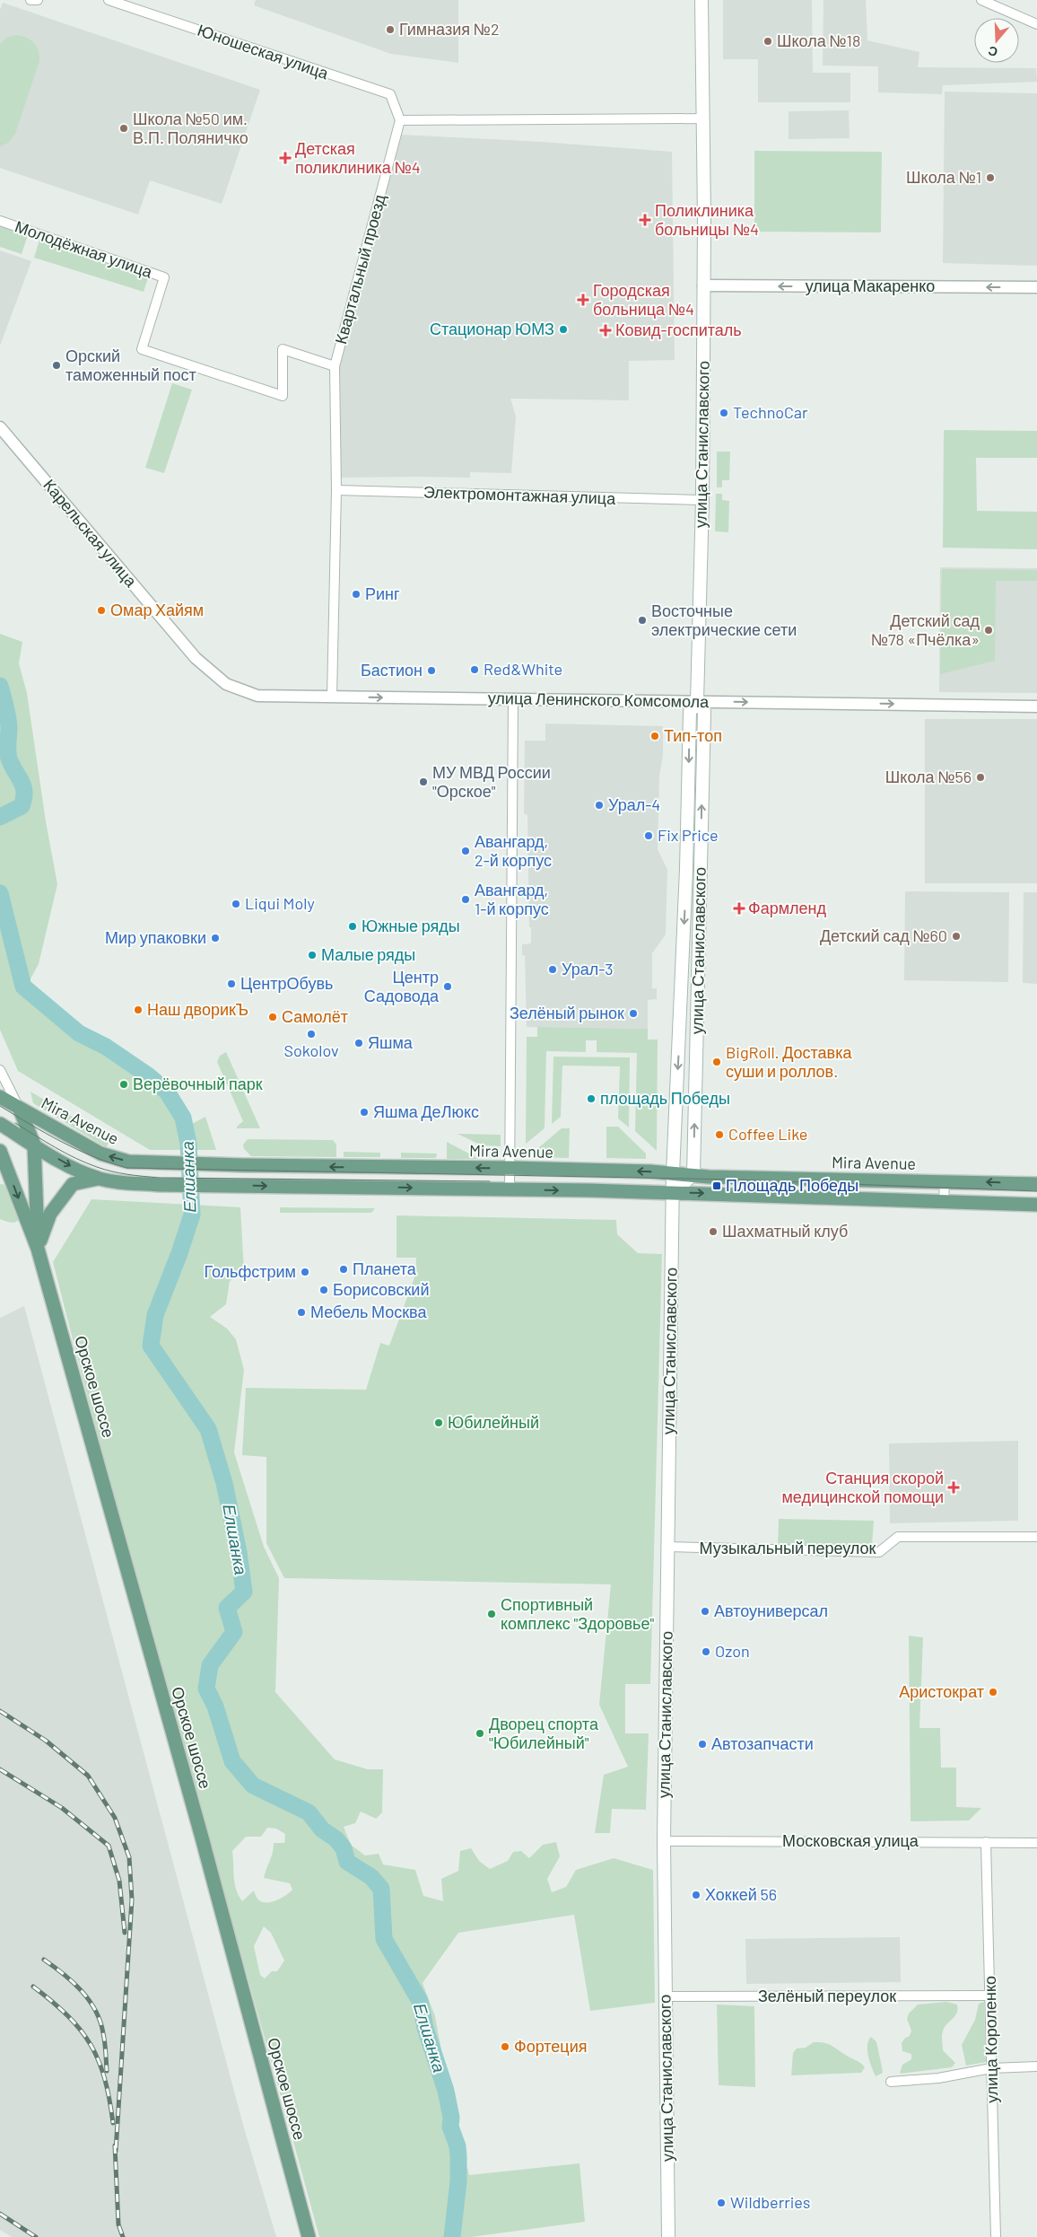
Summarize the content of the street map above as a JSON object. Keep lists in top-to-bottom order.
{
  "streets": {
    "main road": ["улица Станиславского", "Mira Avenue", "Орское шоссе"],
    "street": [
      "Юношеская улица",
      "Молодёжная улица",
      "Квартальный проезд",
      "улица Макаренко",
      "Электромонтажная улица",
      "Карельская улица",
      "улица Ленинского Комсомола",
      "Музыкальный переулок",
      "Московская улица",
      "Зелёный переулок",
      "улица Короленко"
    ]
  },
  "crossings": [
    ["Юношеская улица", "Квартальный проезд"],
    ["Молодёжная улица", "Квартальный проезд"],
    ["Квартальный проезд", "Электромонтажная улица"],
    ["Квартальный проезд", "улица Ленинского Комсомола"],
    ["улица Макаренко", "улица Станиславского"],
    ["улица Станиславского", "Электромонтажная улица"],
    ["улица Станиславского", "улица Ленинского Комсомола"],
    ["улица Станиславского", "Mira Avenue"],
    ["улица Станиславского", "Музыкальный переулок"],
    ["улица Станиславского", "Московская улица"],
    ["улица Станиславского", "Зелёный переулок"],
    ["Карельская улица", "улица Ленинского Комсомола"],
    ["Московская улица", "улица Короленко"],
    ["Зелёный переулок", "улица Короленко"]
  ],
  "one_way": ["улица Макаренко", "улица Ленинского Комсомола"],
  "water": ["Елшанка"],
  "places": {
    "other": [
      "Гимназия №2",
      "Школа №18",
      "Школа №50 им. В.П. Поляничко",
      "Школа №1",
      "Стационар ЮМЗ",
      "Орский таможенный пост",
      "TechnoCar",
      "Ринг",
      "Омар Хайям",
      "Восточные электрические сети",
      "Детский сад №78 «Пчёлка»",
      "Red&White",
      "Бастион",
      "Тип-топ",
      "Школа №56",
      "МУ МВД России \"Орское\"",
      "Урал-4",
      "Fix Price",
      "Авангард, 2-й корпус",
      "Авангард, 1-й корпус",
      "Liqui Moly",
      "Южные ряды",
      "Детский сад №60",
      "Мир упаковки",
      "Малые ряды",
      "Урал-3",
      "ЦентрОбувь",
      "Центр Садовода",
      "Наш дворикЪ",
      "Зелёный рынок",
      "Самолёт",
      "Sokolov",
      "Яшма",
      "BigRoll. Доставка суши и роллов.",
      "Верёвочный парк",
      "площадь Победы",
      "Яшма ДеЛюкс",
      "Coffee Like",
      "Шахматный клуб",
      "Планета",
      "Гольфстрим",
      "Борисовский",
      "Мебель Москва",
      "Юбилейный",
      "Автоуниверсал",
      "Спортивный комплекс \"Здоровье\"",
      "Ozon",
      "Аристократ",
      "Дворец спорта \"Юбилейный\"",
      "Автозапчасти",
      "Хоккей 56",
      "Фортеция",
      "Wildberries"
    ],
    "health": [
      "Детская поликлиника №4",
      "Поликлиника больницы №4",
      "Городская больница №4",
      "Ковид-госпиталь",
      "Фармленд",
      "Станция скорой медицинской помощи"
    ],
    "transit": ["Площадь Победы"]
  },
  "north": "bottom"
}
